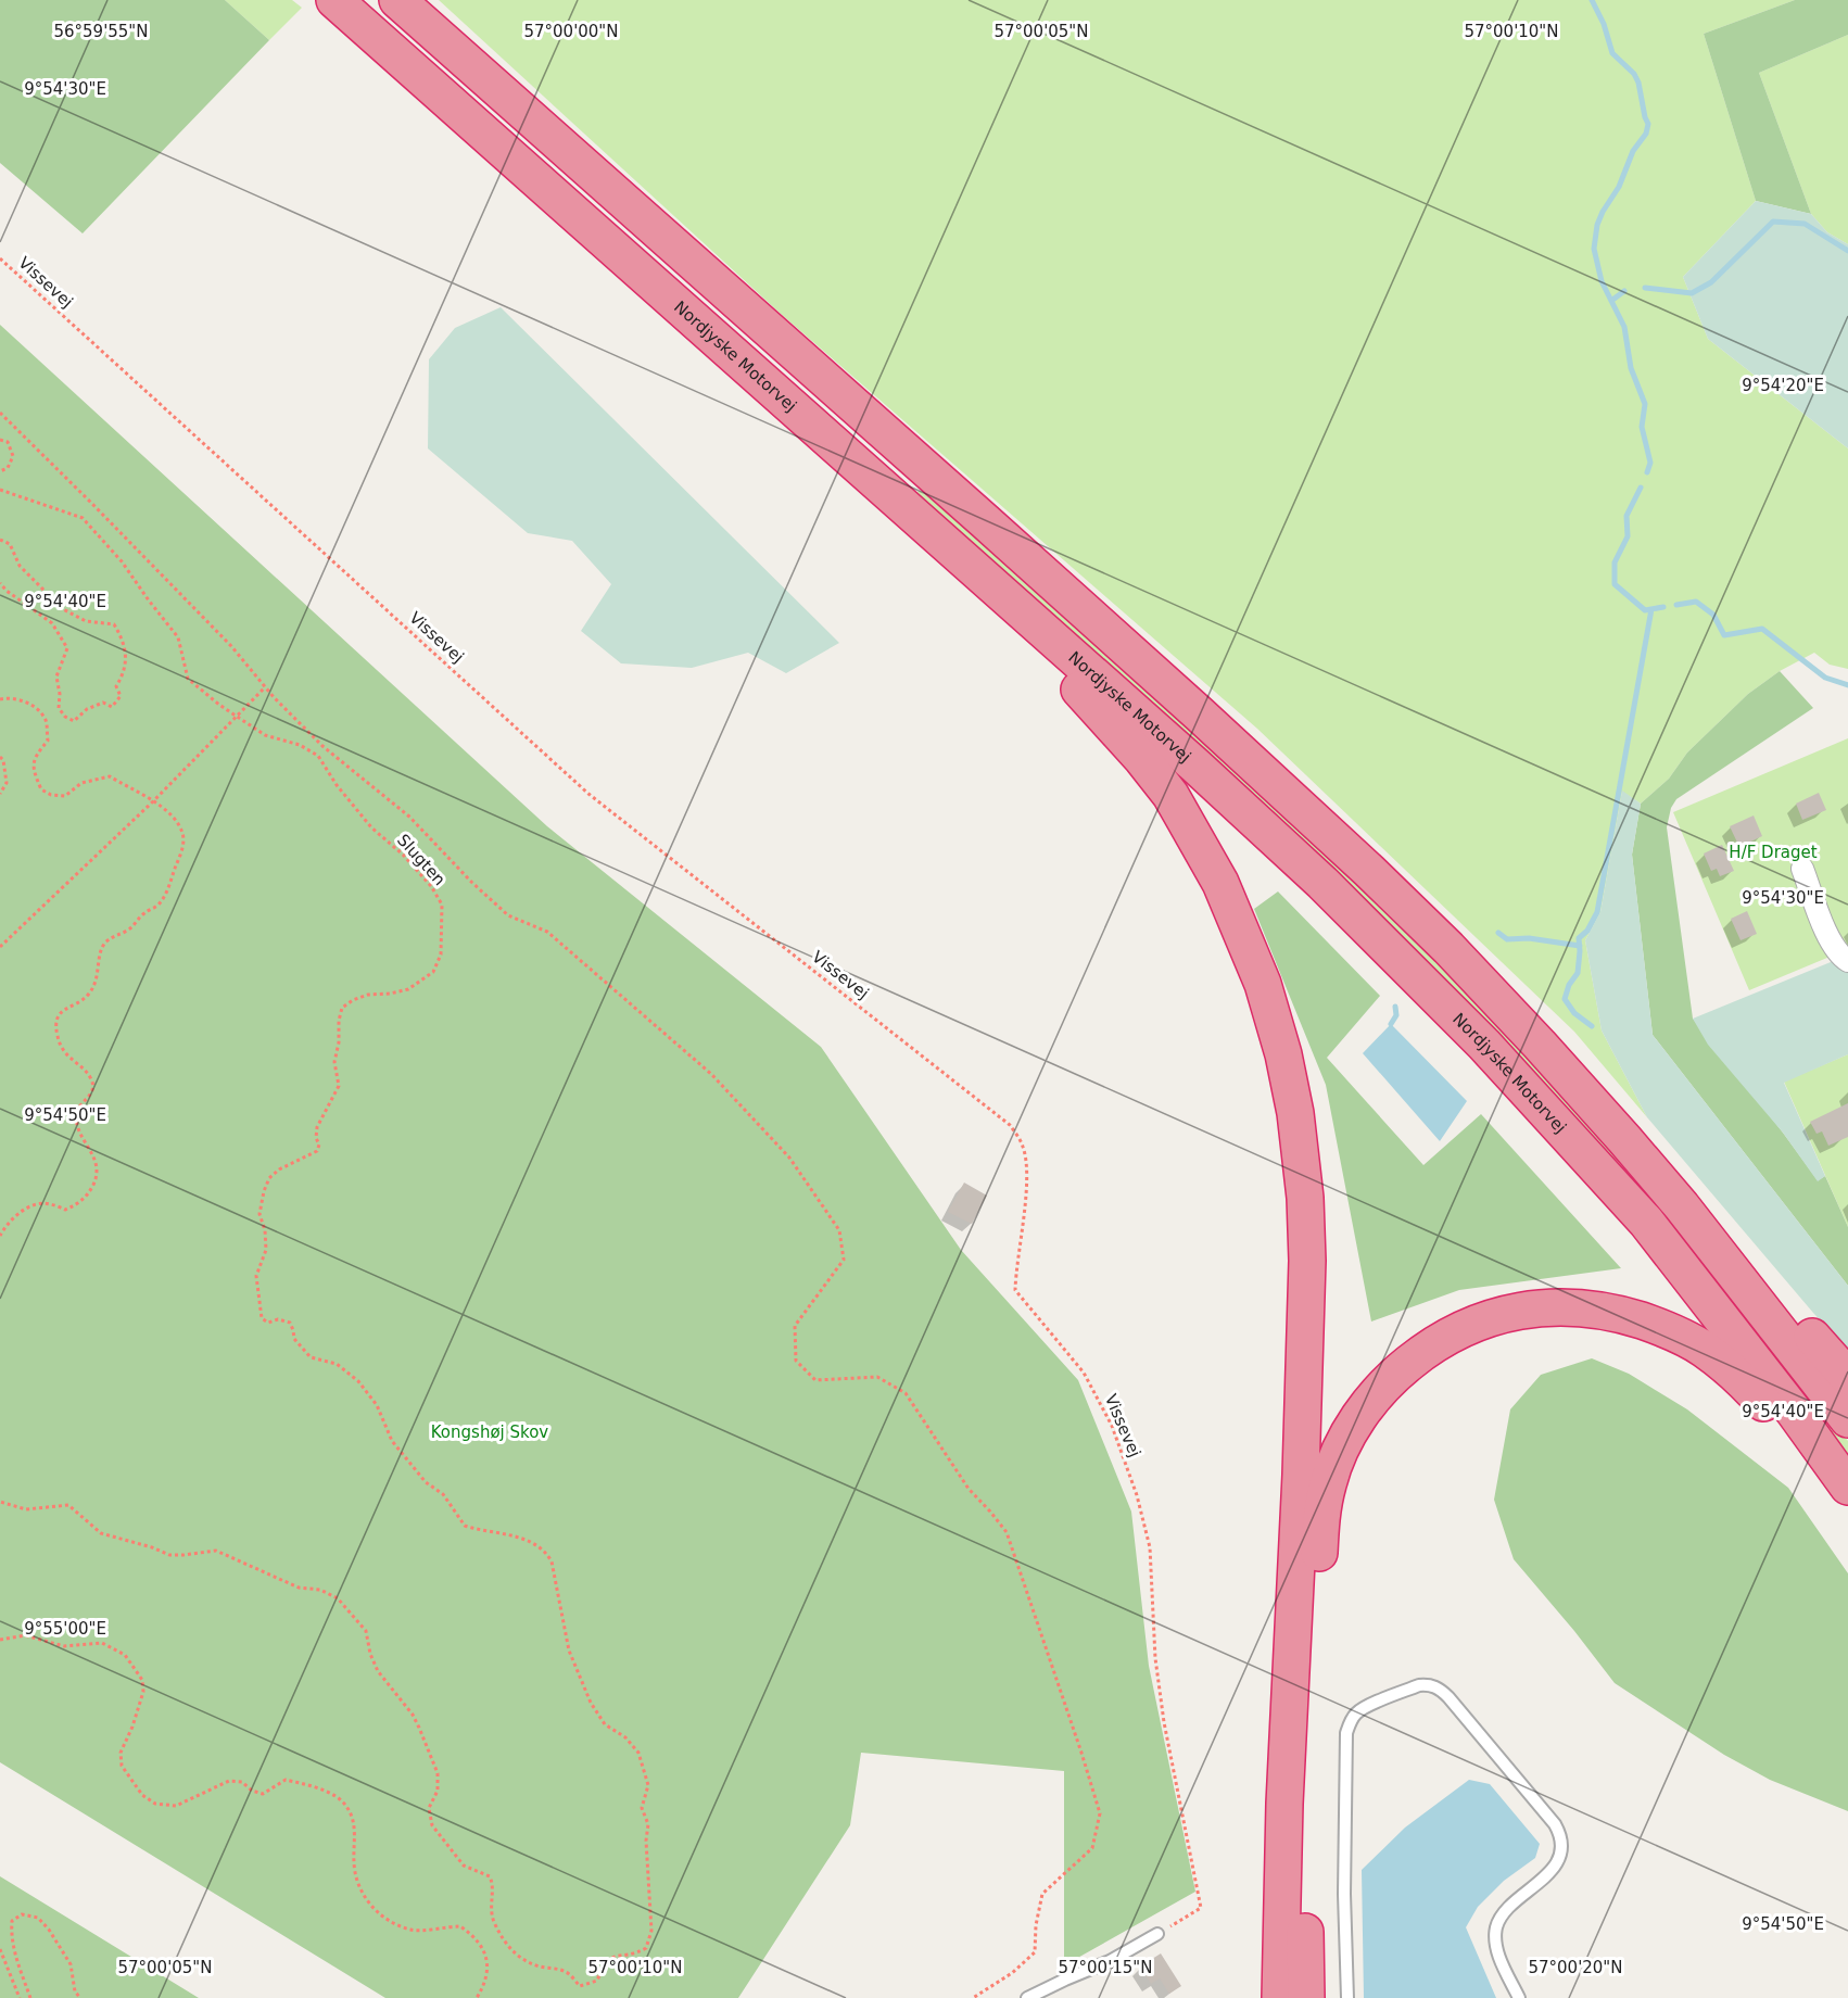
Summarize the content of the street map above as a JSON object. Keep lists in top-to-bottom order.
{
  "streets": {
    "highway": ["Nordjyske Motorvej"],
    "path": ["Vissevej", "Slugten"]
  },
  "parks": ["H/F Draget", "Kongshøj Skov"],
  "coordinates": [
    "56°59'55\"N",
    "57°00'00\"N",
    "57°00'05\"N",
    "57°00'10\"N",
    "9°54'30\"E",
    "9°54'20\"E",
    "9°54'40\"E",
    "9°54'50\"E",
    "9°55'00\"E",
    "57°00'15\"N",
    "57°00'20\"N"
  ]
}
